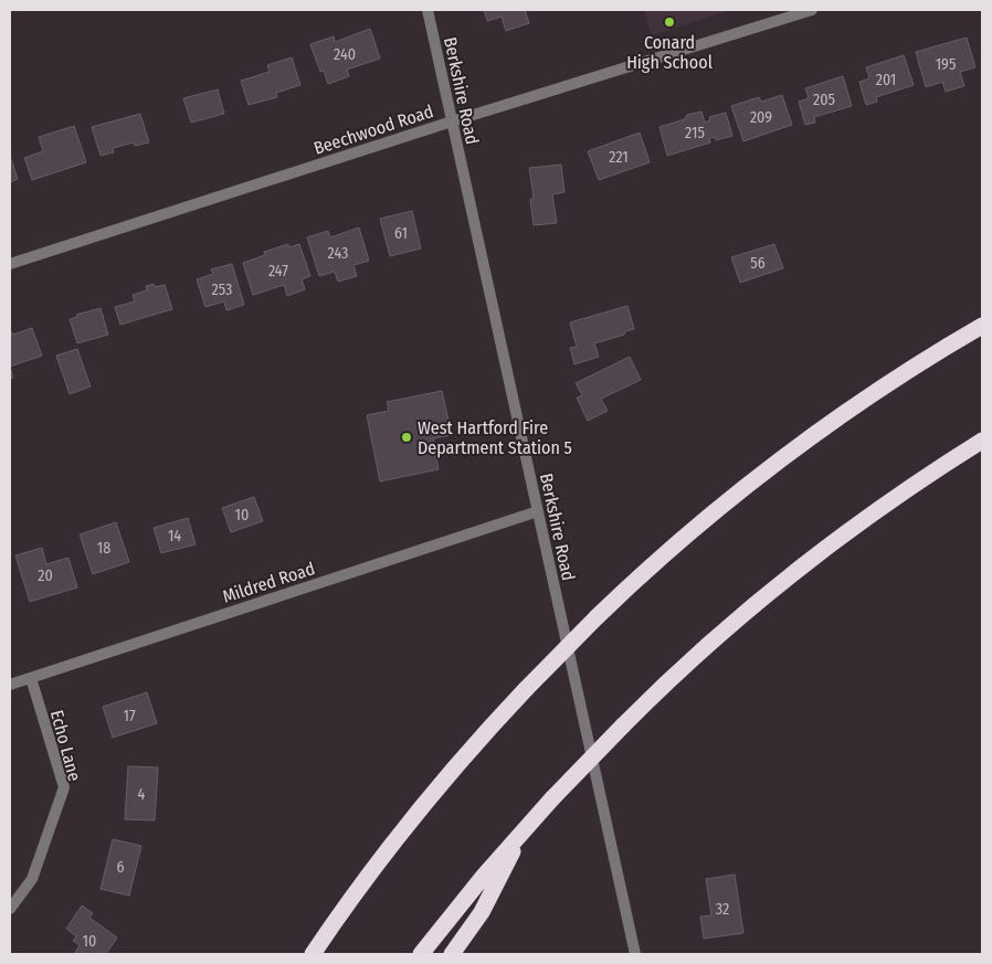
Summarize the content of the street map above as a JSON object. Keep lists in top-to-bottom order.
{
  "streets": {
    "street": [
      "Berkshire Road",
      "Beechwood Road",
      "Mildred Road",
      "Echo Lane"
    ]
  },
  "crossings": [
    ["Berkshire Road", "Beechwood Road"],
    ["Berkshire Road", "Mildred Road"],
    ["Mildred Road", "Echo Lane"]
  ],
  "places": ["Conard High School", "West Hartford Fire Department Station 5"],
  "house_numbers": [
    "240",
    "195",
    "201",
    "205",
    "209",
    "215",
    "221",
    "61",
    "243",
    "56",
    "247",
    "253",
    "10",
    "14",
    "18",
    "20",
    "17",
    "4",
    "6",
    "32",
    "10"
  ]
}
